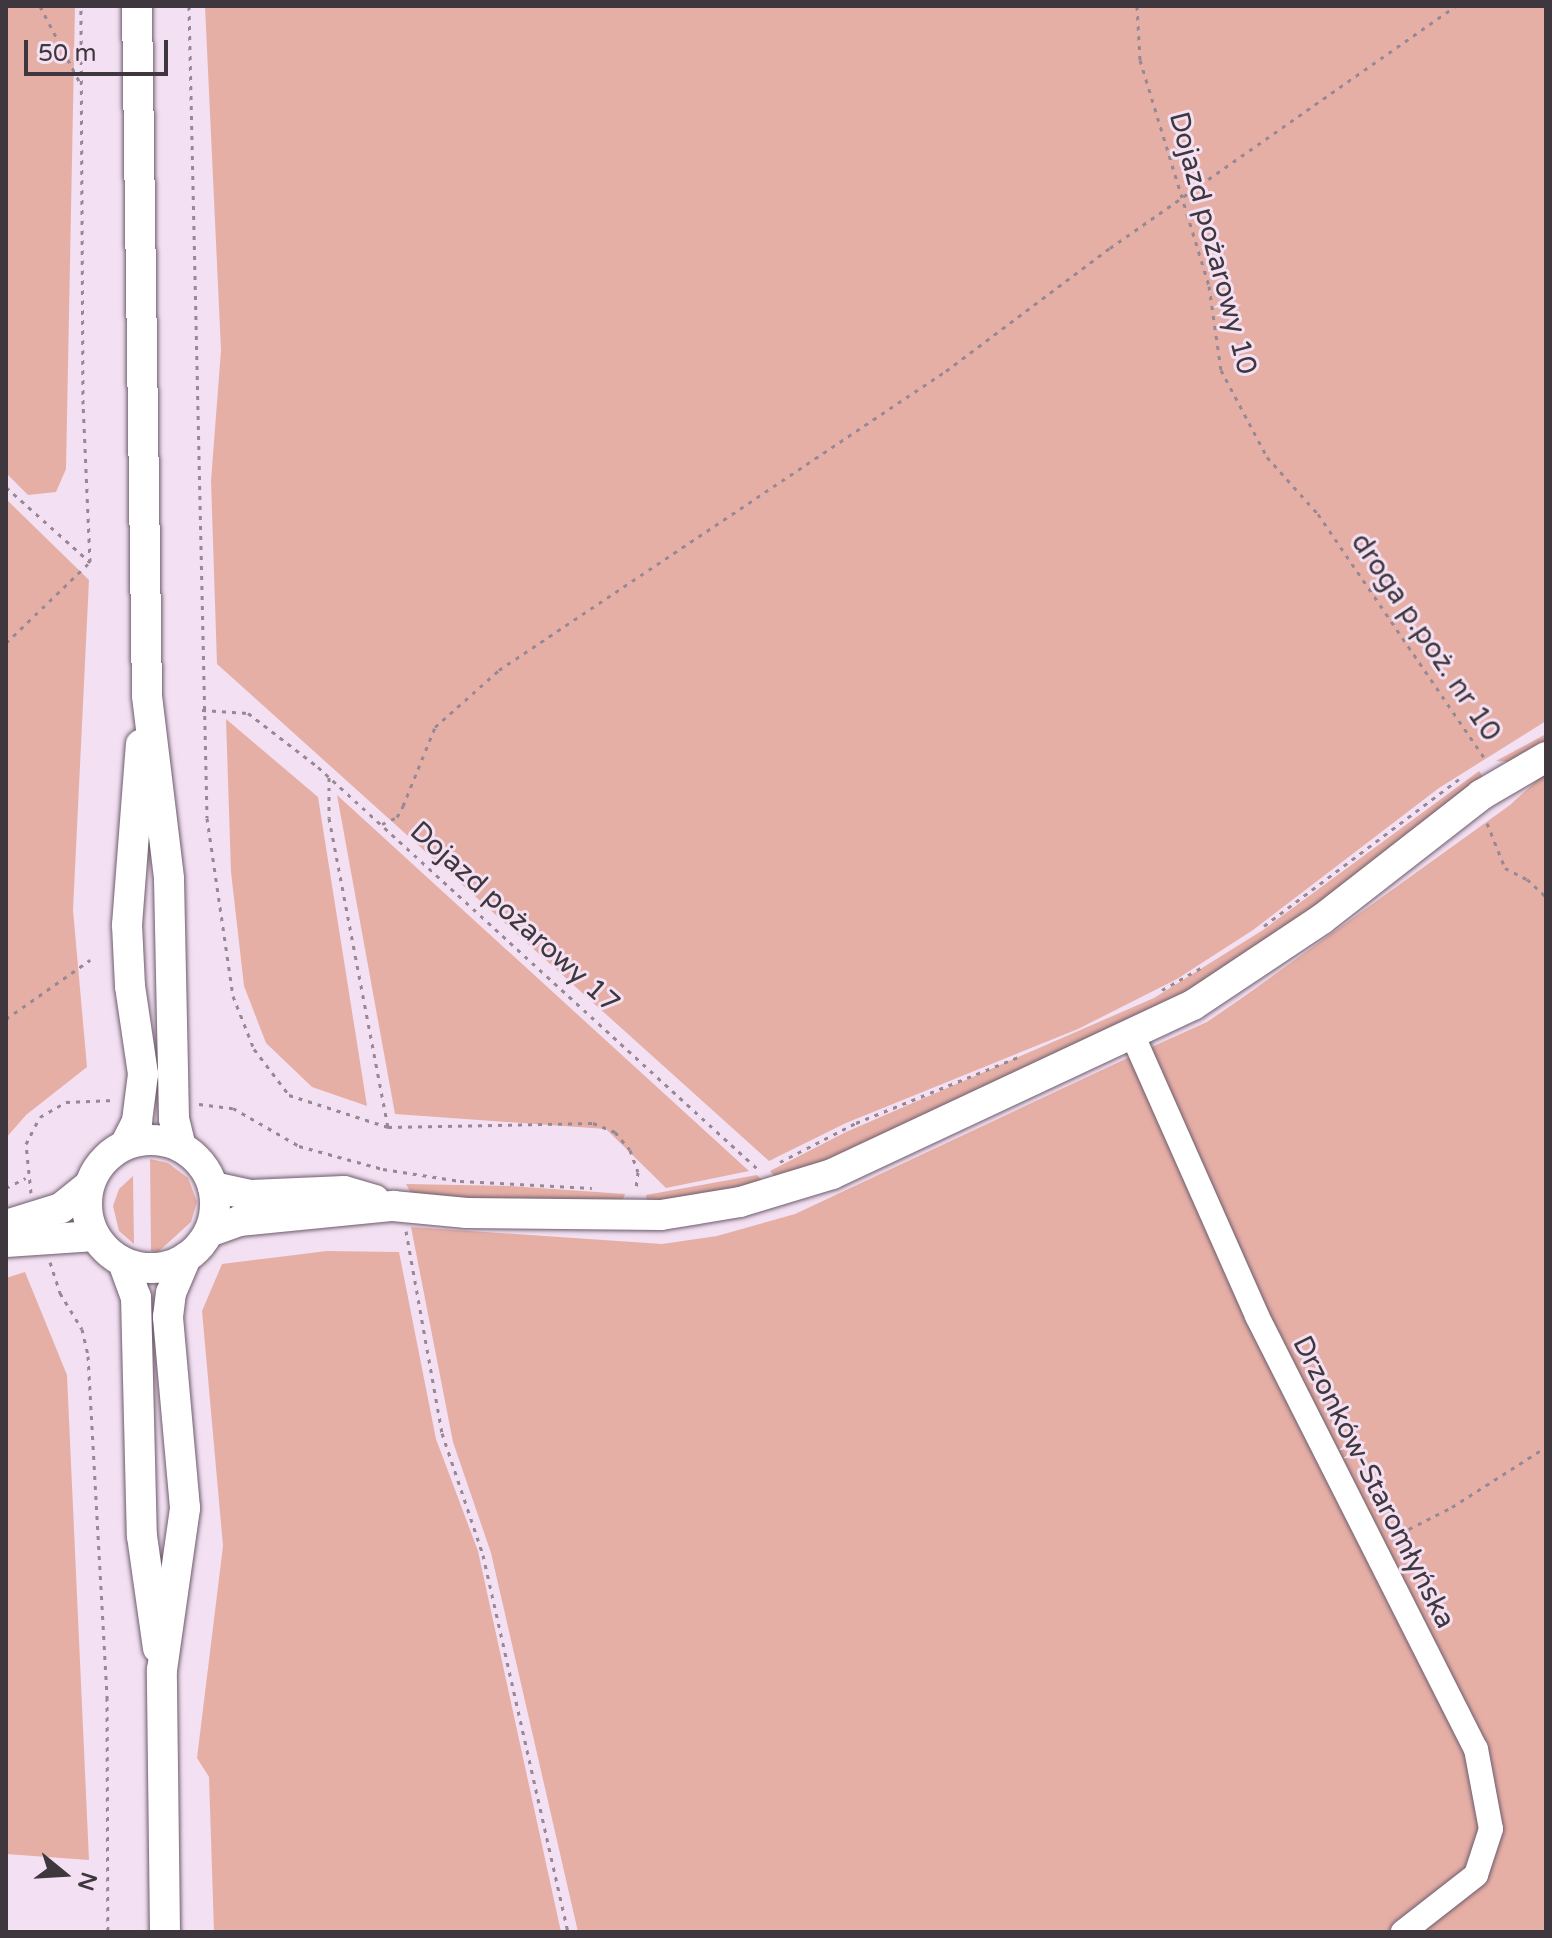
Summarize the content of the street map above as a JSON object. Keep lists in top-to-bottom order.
{
  "streets": {
    "lane": ["Drzonków-Staromłyńska"],
    "path": ["Dojazd pożarowy 10", "droga p.poż. nr 10", "Dojazd pożarowy 17"]
  },
  "crossings": [
    ["Dojazd pożarowy 10", "droga p.poż. nr 10"]
  ],
  "scale_bar": "50 m",
  "north": "right"
}
